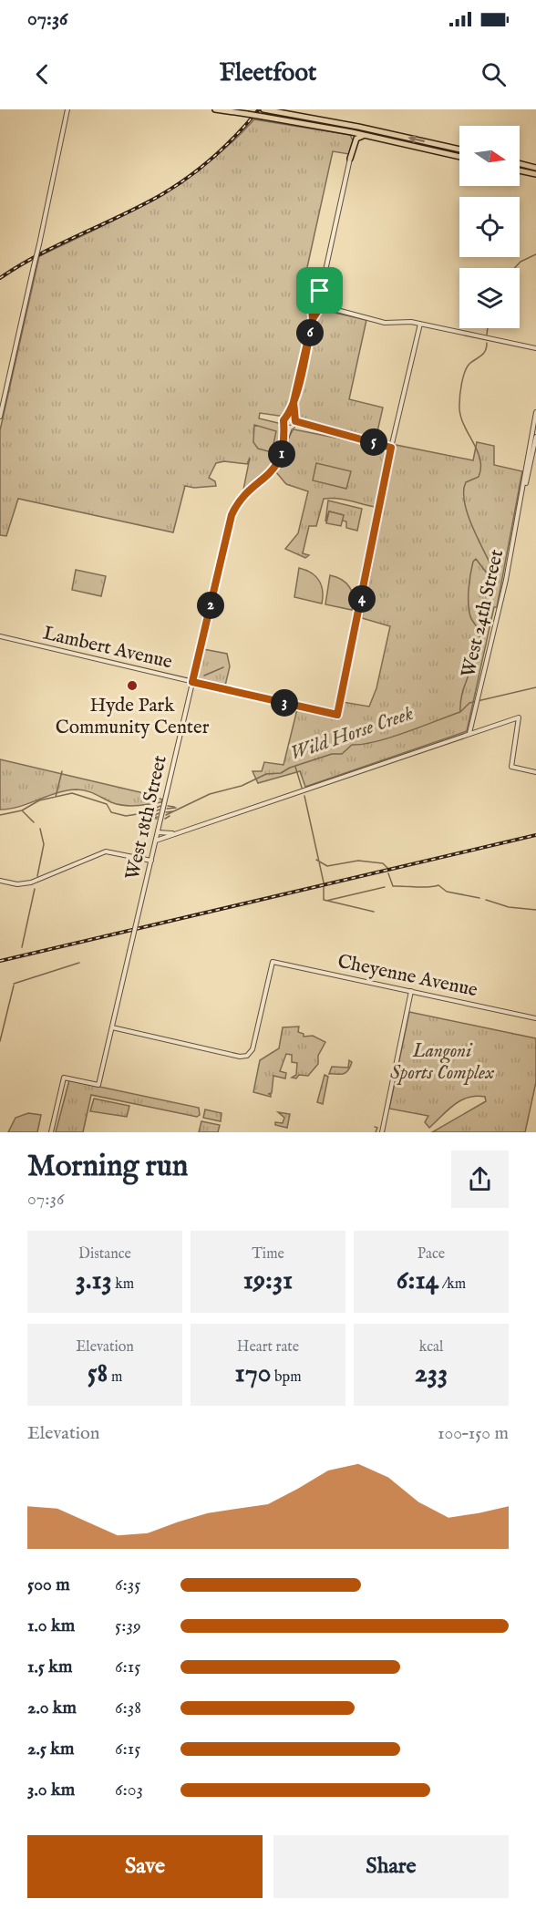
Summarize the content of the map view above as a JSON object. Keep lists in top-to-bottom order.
{
  "streets": {
    "street": [
      "West 24th Street",
      "Lambert Avenue",
      "West 18th Street",
      "Cheyenne Avenue"
    ]
  },
  "crossings": [
    ["Lambert Avenue", "West 18th Street"],
    ["West 18th Street", "Cheyenne Avenue"]
  ],
  "water": ["Wild Horse Creek"],
  "parks": ["Langoni Sports Complex"],
  "places": ["Hyde Park Community Center"],
  "north": "right",
  "page": {
    "status": "07:36",
    "header": "Fleetfoot",
    "pins": [
      "6",
      "5",
      "1",
      "4",
      "2",
      "3"
    ],
    "heading": ["Morning run", "07:36"],
    "stats": [
      ["Distance", "3.13 km"],
      ["Time", "19:31"],
      ["Pace", "6:14 /km"],
      ["Elevation", "58 m"],
      ["Heart rate", "170 bpm"],
      ["kcal", "233"]
    ],
    "chart": ["Elevation", "100–150 m"],
    "list": [
      {
        "name": "500 m",
        "note": "6:35"
      },
      {
        "name": "1.0 km",
        "note": "5:39"
      },
      {
        "name": "1.5 km",
        "note": "6:15"
      },
      {
        "name": "2.0 km",
        "note": "6:38"
      },
      {
        "name": "2.5 km",
        "note": "6:15"
      },
      {
        "name": "3.0 km",
        "note": "6:03"
      }
    ],
    "buttons": ["Save", "Share"]
  }
}
